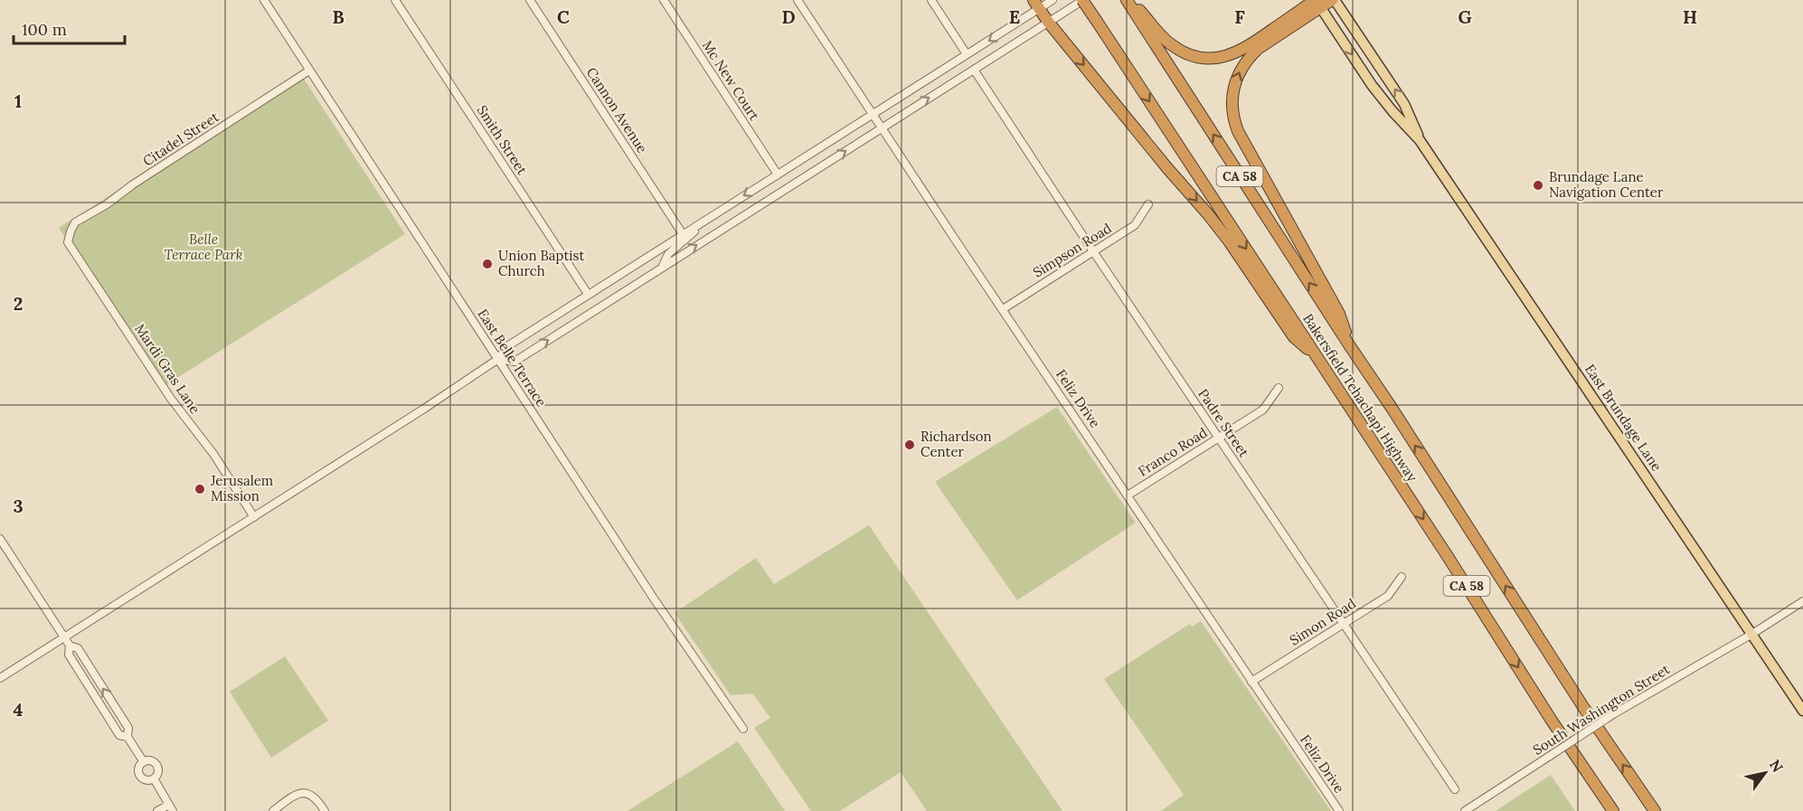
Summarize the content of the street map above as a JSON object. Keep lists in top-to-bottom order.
{
  "streets": {
    "highway": ["CA 58", "Bakersfield Tehachapi Highway"],
    "main road": ["East Brundage Lane"],
    "street": [
      "Mc New Court",
      "Cannon Avenue",
      "Citadel Street",
      "Smith Street",
      "Simpson Road",
      "East Belle Terrace",
      "Mardi Gras Lane",
      "Feliz Drive",
      "Padre Street",
      "Franco Road",
      "Simon Road",
      "South Washington Street"
    ]
  },
  "crossings": [
    ["Citadel Street", "East Belle Terrace"],
    ["Citadel Street", "Mardi Gras Lane"],
    ["Simpson Road", "Feliz Drive"],
    ["Simpson Road", "Padre Street"],
    ["Feliz Drive", "Franco Road"],
    ["Feliz Drive", "Simon Road"],
    ["East Brundage Lane", "South Washington Street"],
    ["Padre Street", "Franco Road"],
    ["Padre Street", "Simon Road"]
  ],
  "parks": ["Belle Terrace Park"],
  "places": [
    "Brundage Lane Navigation Center",
    "Union Baptist Church",
    "Richardson Center",
    "Jerusalem Mission"
  ],
  "scale_bar": "100 m",
  "north": "top right",
  "grid": {
    "columns": [
      "B",
      "C",
      "D",
      "E",
      "F",
      "G",
      "H"
    ],
    "rows": [
      "1",
      "2",
      "3",
      "4"
    ]
  }
}
